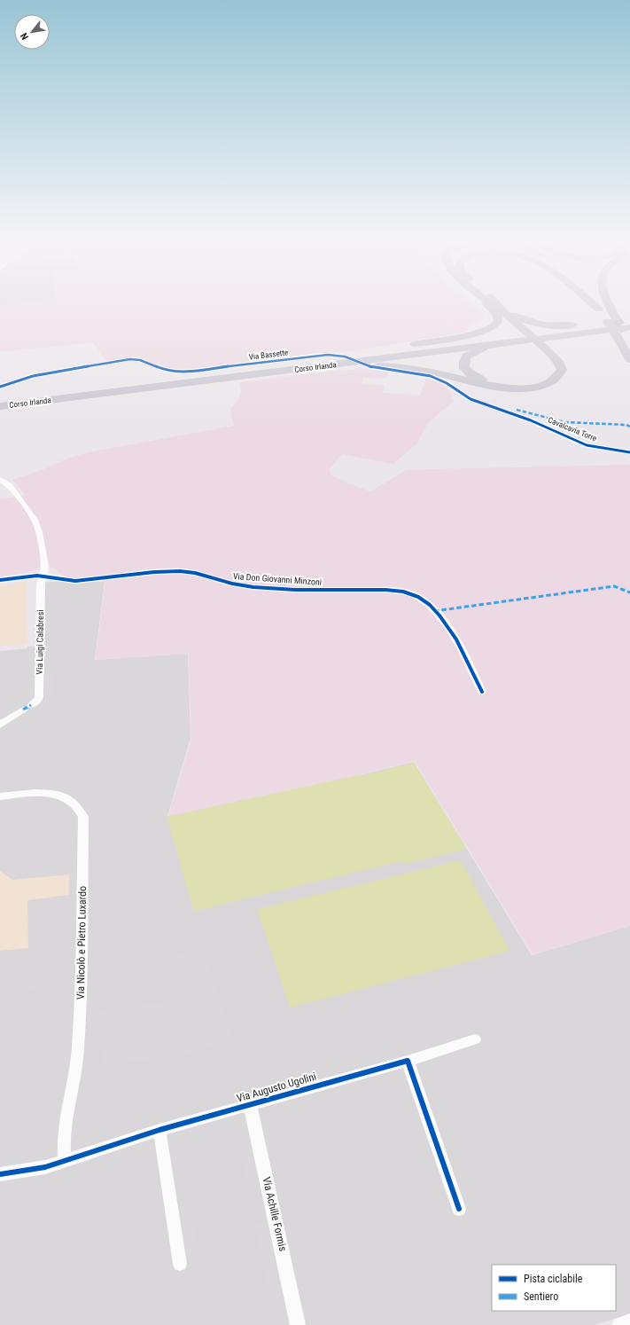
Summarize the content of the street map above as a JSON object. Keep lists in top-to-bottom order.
{
  "streets": {
    "highway": ["Corso Irlanda"],
    "street": [
      "Via Bassette",
      "Cavalcavia Torre",
      "Via Don Giovanni Minzoni",
      "Via Luigi Calabresi",
      "Via Nicolò e Pietro Luxardo",
      "Via Augusto Ugolini",
      "Via Achille Formis"
    ]
  },
  "crossings": [
    ["Via Bassette", "Cavalcavia Torre"],
    ["Via Don Giovanni Minzoni", "Via Luigi Calabresi"],
    ["Via Nicolò e Pietro Luxardo", "Via Augusto Ugolini"],
    ["Via Augusto Ugolini", "Via Achille Formis"]
  ],
  "legend": ["Pista ciclabile", "Sentiero"],
  "north": "bottom left"
}
